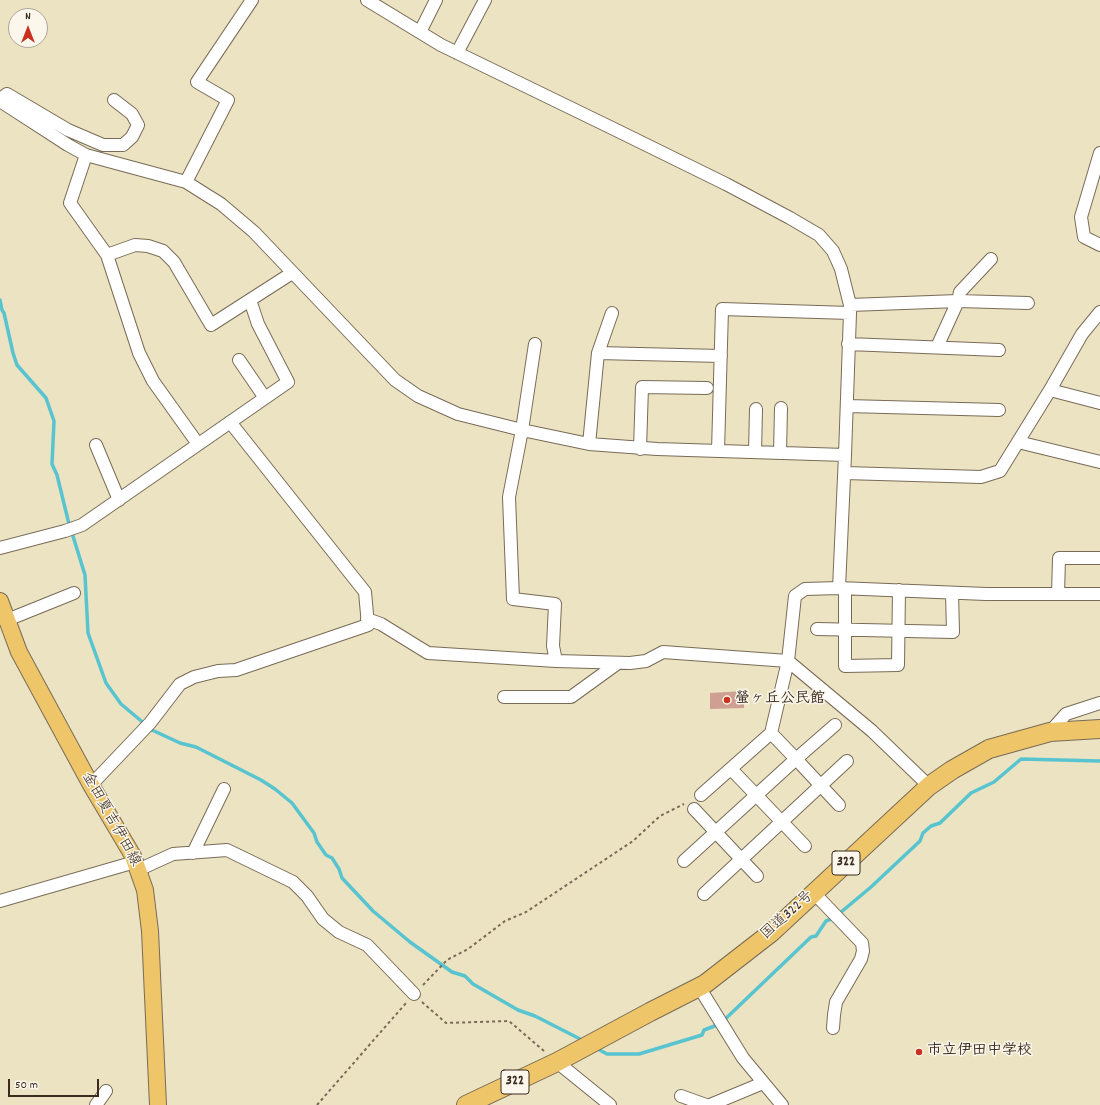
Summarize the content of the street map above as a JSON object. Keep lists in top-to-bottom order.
{
  "streets": {
    "highway": ["322", "国道322号"],
    "main road": ["金田夏吉伊田線"]
  },
  "places": ["螢ヶ丘公民館", "市立伊田中学校"],
  "scale_bar": "50 m",
  "north": "top"
}
